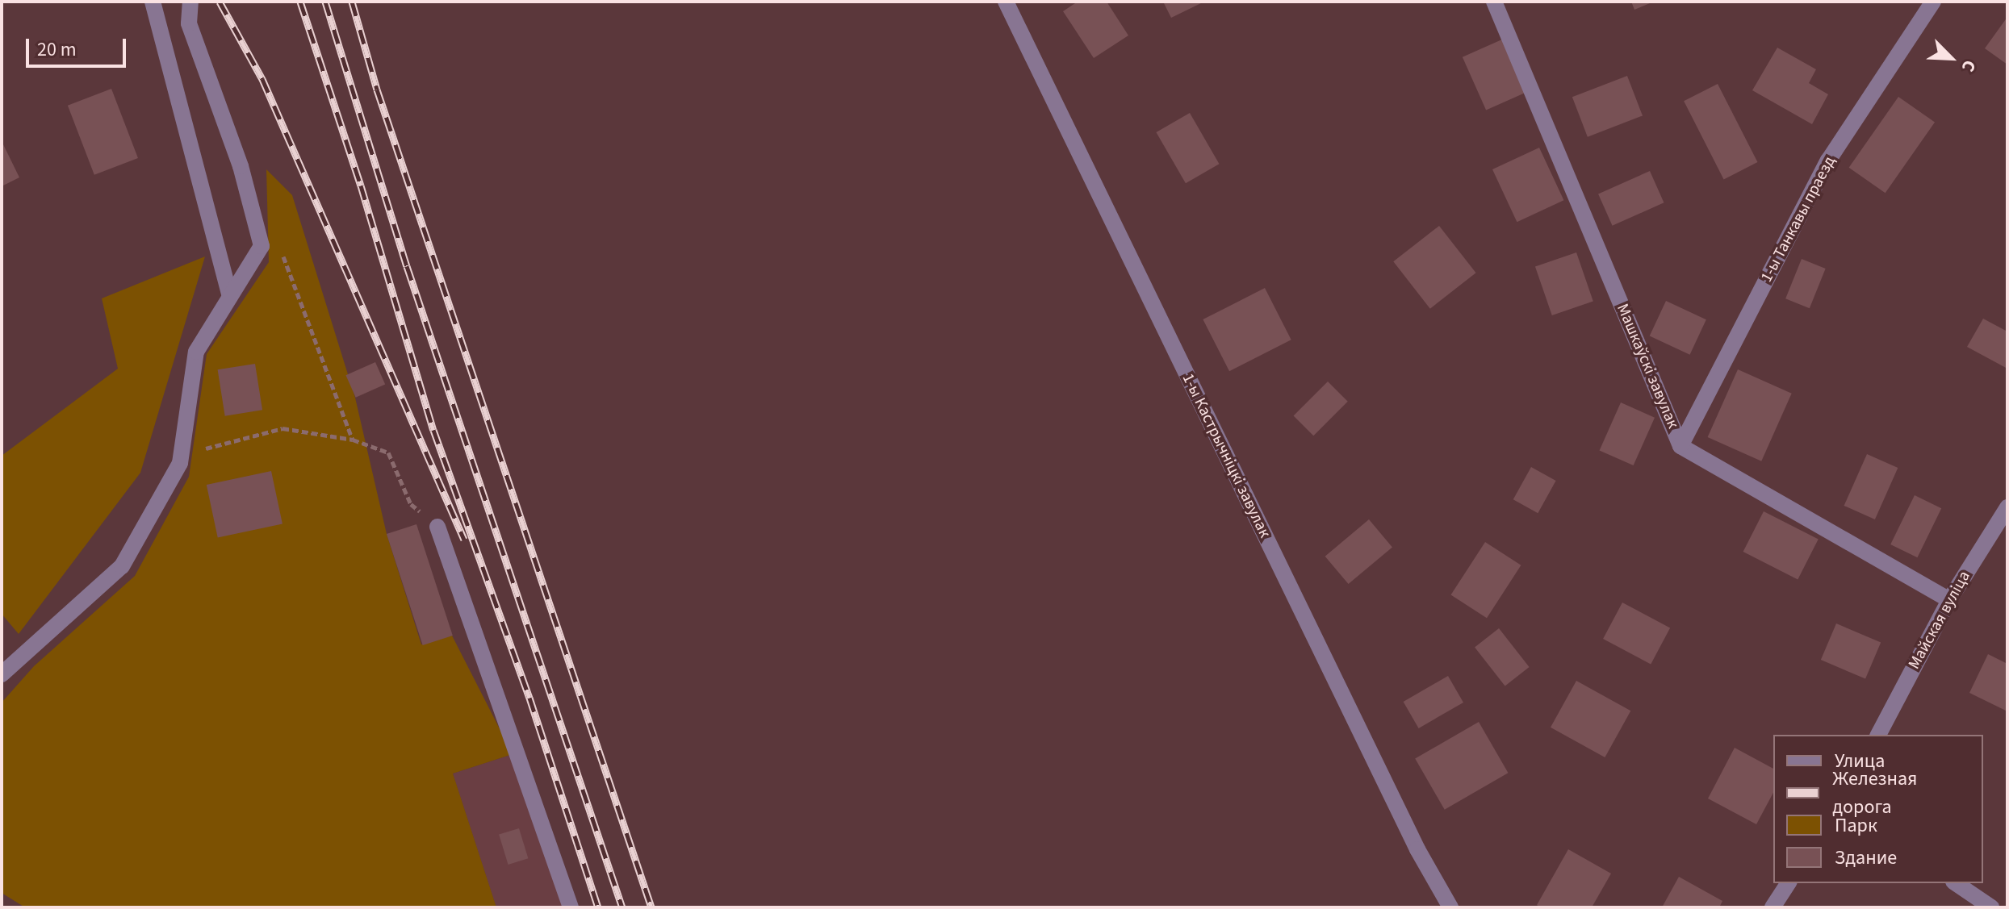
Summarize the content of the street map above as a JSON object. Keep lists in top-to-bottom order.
{
  "streets": {
    "street": [
      "1-ы Танкавы праезд",
      "Машкаўскі завулак",
      "1-ы Кастрычніцкі завулак",
      "Майская вуліца"
    ]
  },
  "crossings": [
    ["1-ы Танкавы праезд", "Машкаўскі завулак"],
    ["Машкаўскі завулак", "Майская вуліца"]
  ],
  "legend": [
    "Улица",
    "Железная дорога",
    "Парк",
    "Здание"
  ],
  "scale_bar": "20 m",
  "north": "bottom right"
}
